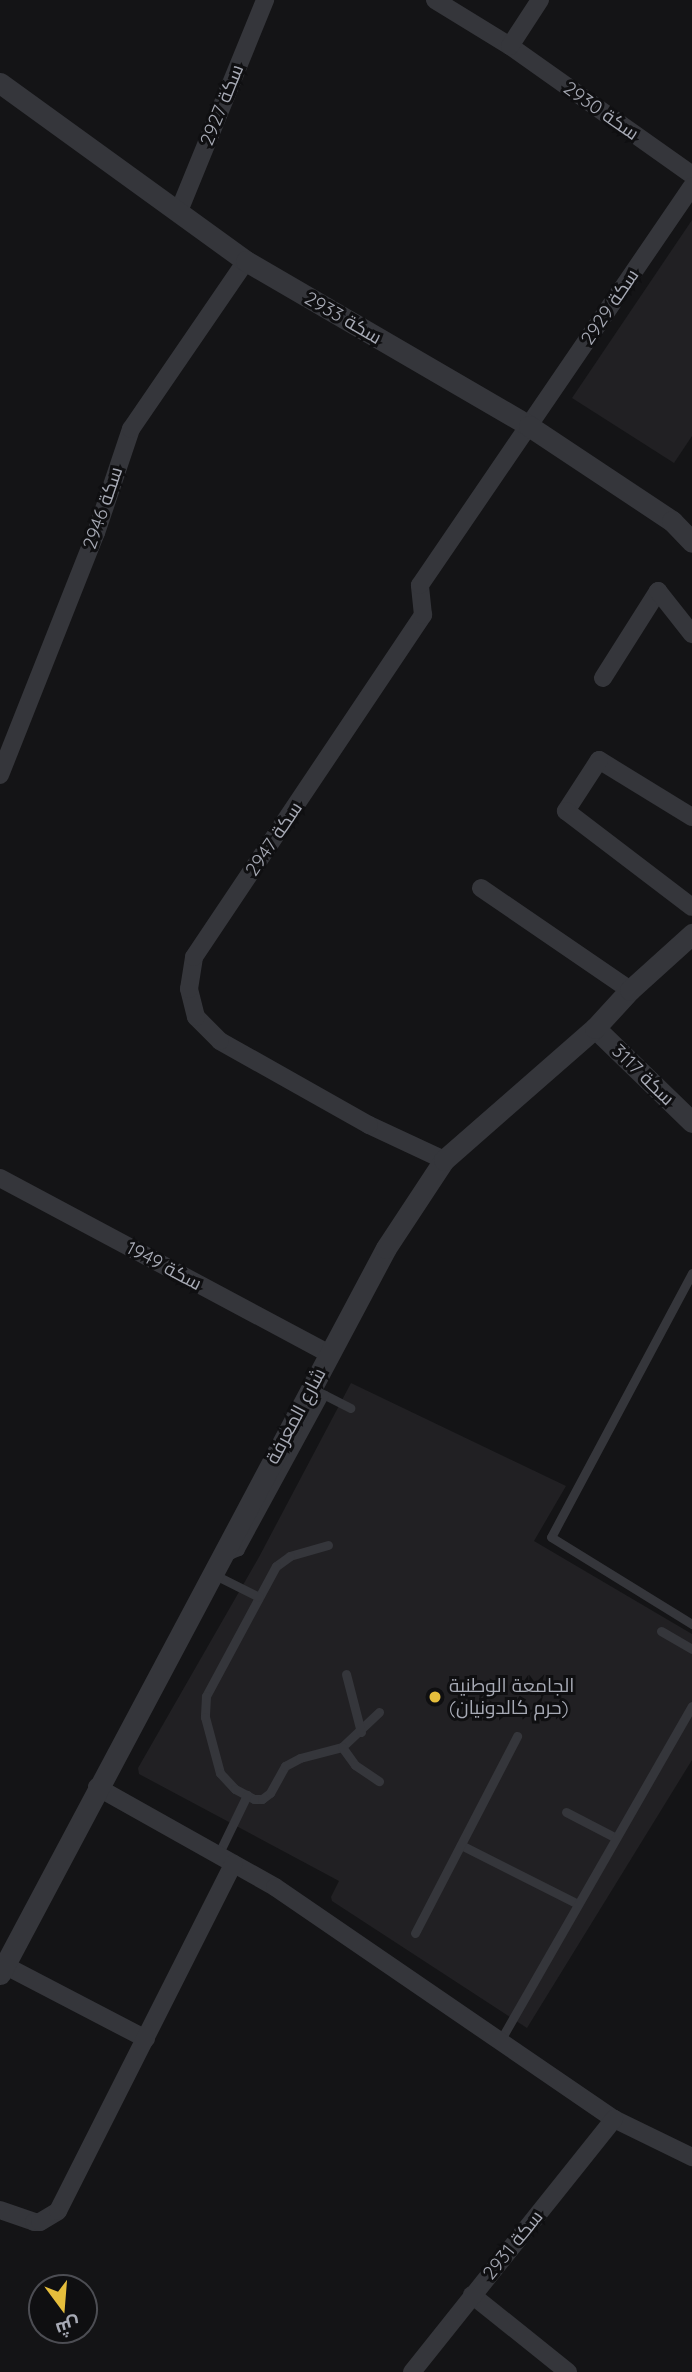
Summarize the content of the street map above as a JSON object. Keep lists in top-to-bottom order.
{
  "streets": {
    "street": [
      "سكة 2927",
      "سكة 2930",
      "سكة 2929",
      "سكة 2933",
      "سكة 2946",
      "سكة 2947",
      "سكة 3117",
      "سكة 1949",
      "شارع المعرفة",
      "سكة 2931"
    ]
  },
  "crossings": [
    ["سكة 2927", "سكة 2933"],
    ["سكة 2929", "سكة 2933"],
    ["سكة 2929", "سكة 2947"],
    ["سكة 2933", "سكة 2946"],
    ["سكة 2933", "سكة 2947"],
    ["سكة 2947", "شارع المعرفة"],
    ["سكة 3117", "شارع المعرفة"],
    ["سكة 1949", "شارع المعرفة"]
  ],
  "places": ["الجامعة الوطنية (حرم كالدونيان)"],
  "north": "bottom"
}
